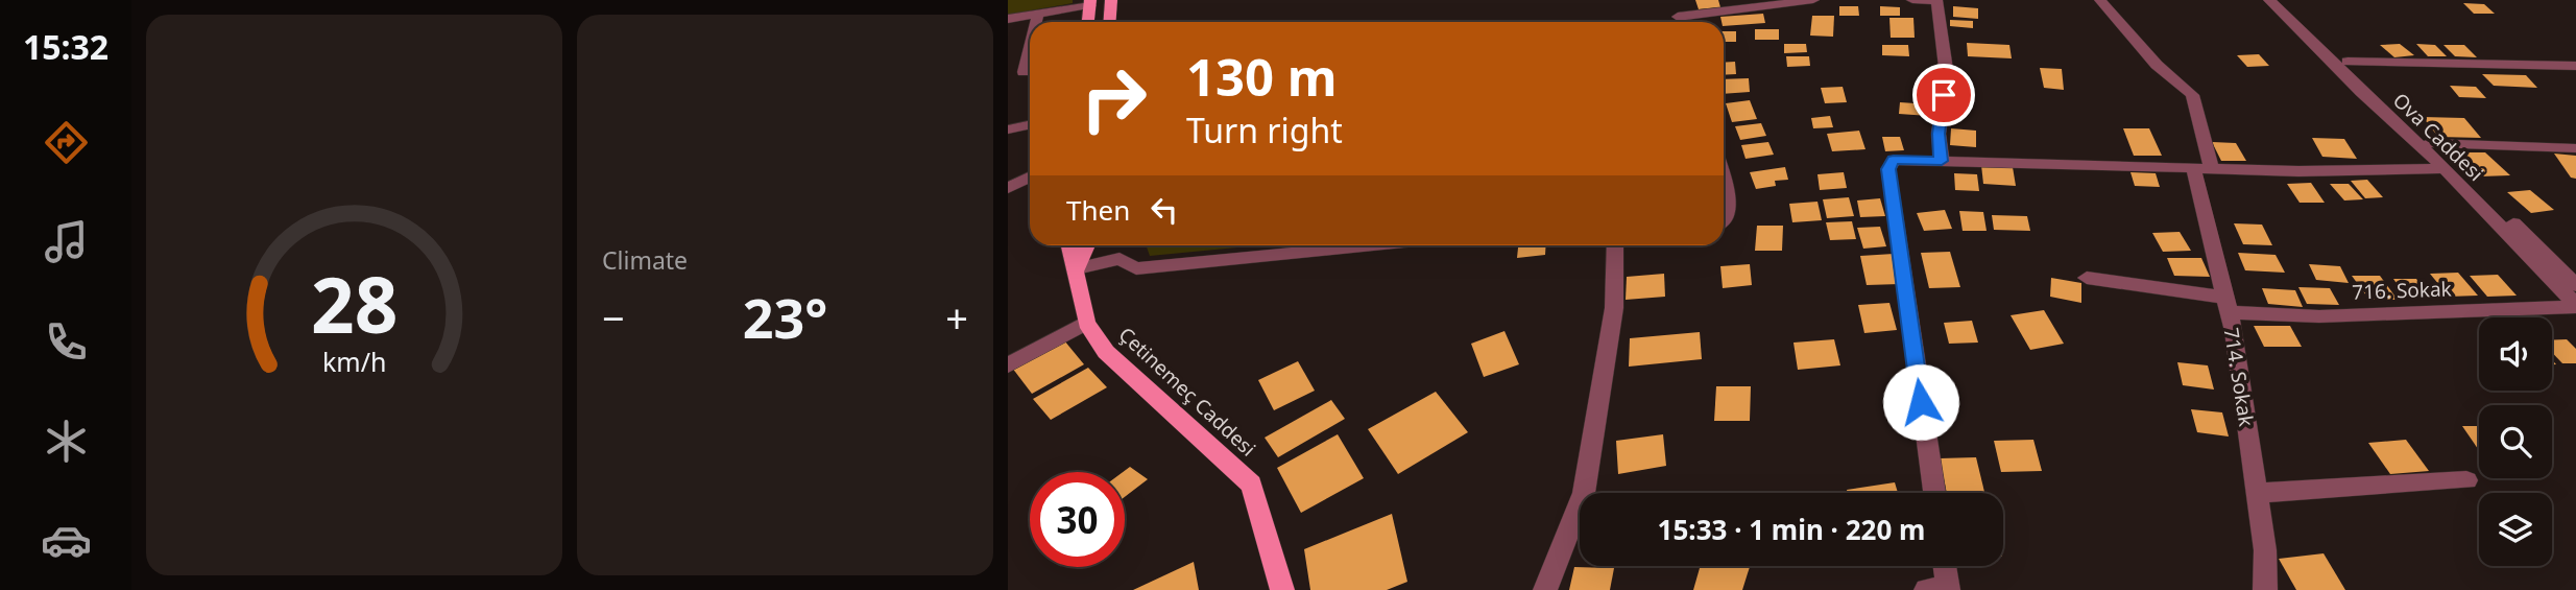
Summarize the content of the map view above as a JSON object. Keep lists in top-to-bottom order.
{
  "streets": {
    "main road": ["Çetinemeç Caddesi"],
    "street": ["Ova Caddesi", "716. Sokak", "714. Sokak"]
  },
  "crossings": [
    ["Ova Caddesi", "716. Sokak"],
    ["716. Sokak", "714. Sokak"]
  ],
  "page": {
    "tabs": "15:32",
    "tile": "Climate",
    "turn": ["130 m", "Turn right"],
    "then": "Then",
    "heat": ["−", "23°", "+"],
    "limit": "30",
    "trip": "15:33 · 1 min · 220 m",
    "gauge": ["28", "km/h"]
  }
}
